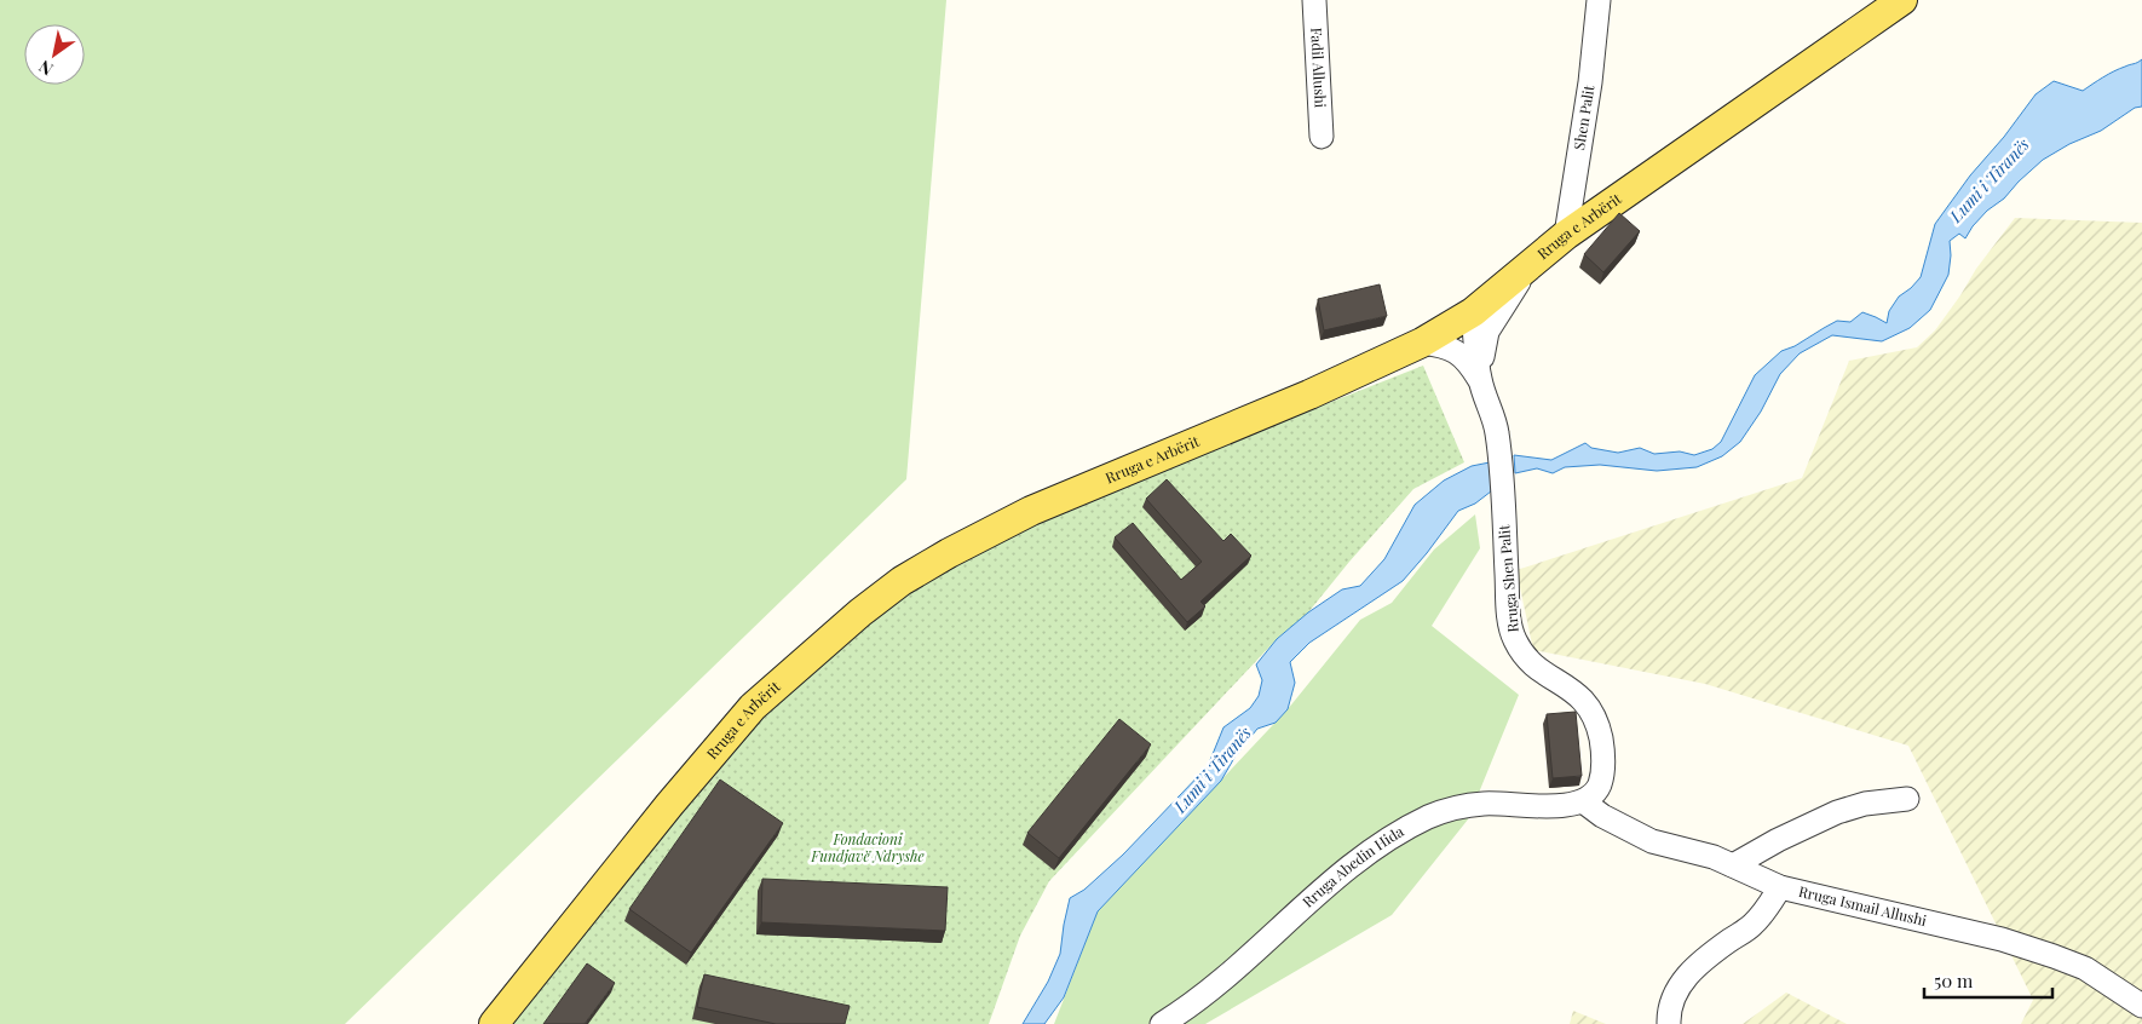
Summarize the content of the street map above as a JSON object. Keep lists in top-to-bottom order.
{
  "streets": {
    "main road": ["Rruga e Arbërit"],
    "street": [
      "Fadil Allushi",
      "Shen Palit",
      "Rruga Shen Palit",
      "Rruga Abedin Hida",
      "Rruga Ismail Allushi"
    ]
  },
  "crossings": [
    ["Shen Palit", "Rruga e Arbërit"],
    ["Rruga e Arbërit", "Rruga Shen Palit"],
    ["Rruga Shen Palit", "Rruga Abedin Hida"],
    ["Rruga Shen Palit", "Rruga Ismail Allushi"],
    ["Rruga Abedin Hida", "Rruga Ismail Allushi"]
  ],
  "water": ["Lumi i Tiranës"],
  "parks": ["Fondacioni Fundjavë Ndryshe"],
  "scale_bar": "50 m",
  "north": "bottom left"
}
